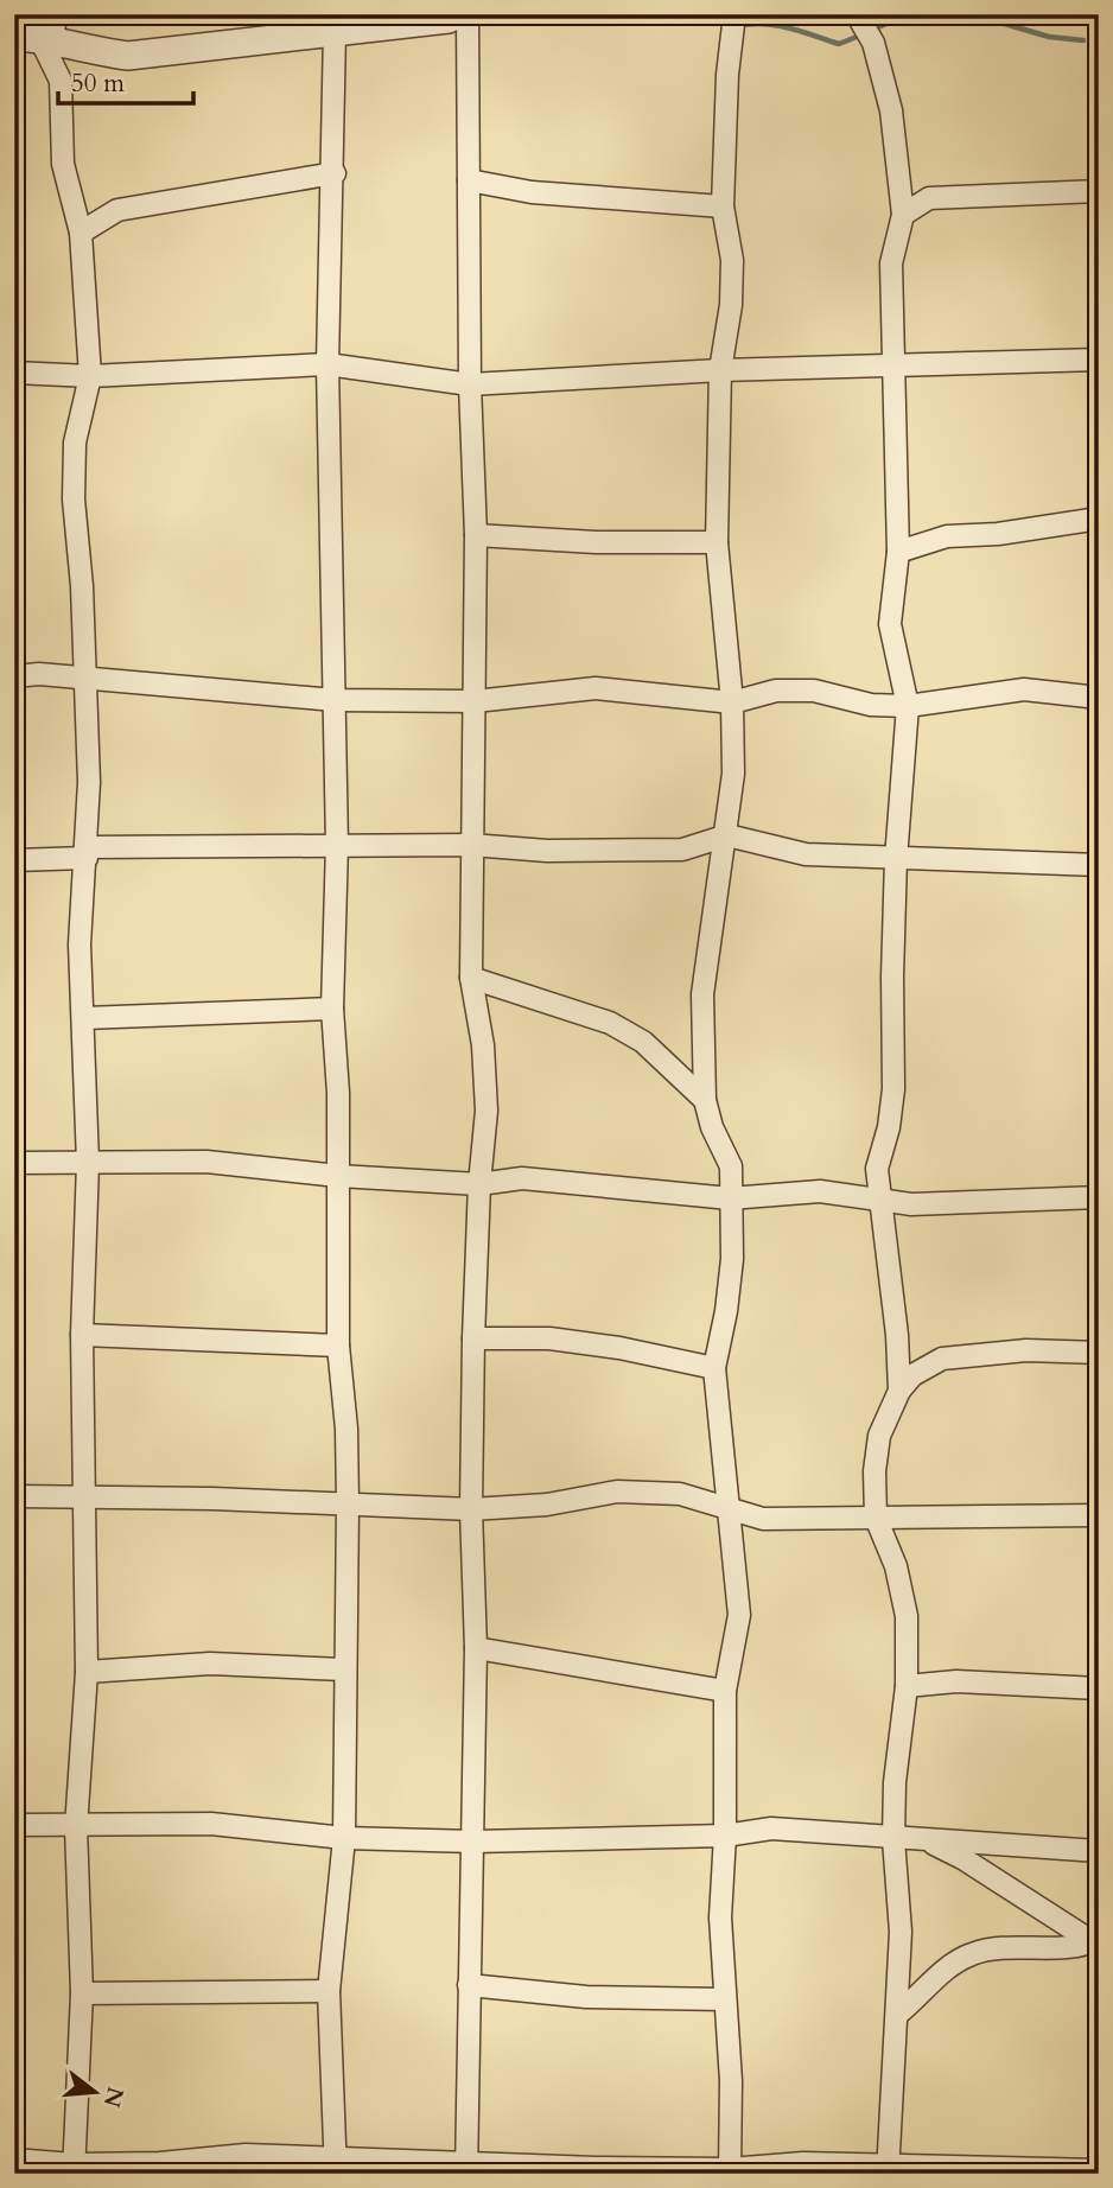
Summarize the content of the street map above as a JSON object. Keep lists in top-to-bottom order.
{
  "scale_bar": "50 m",
  "north": "right"
}
